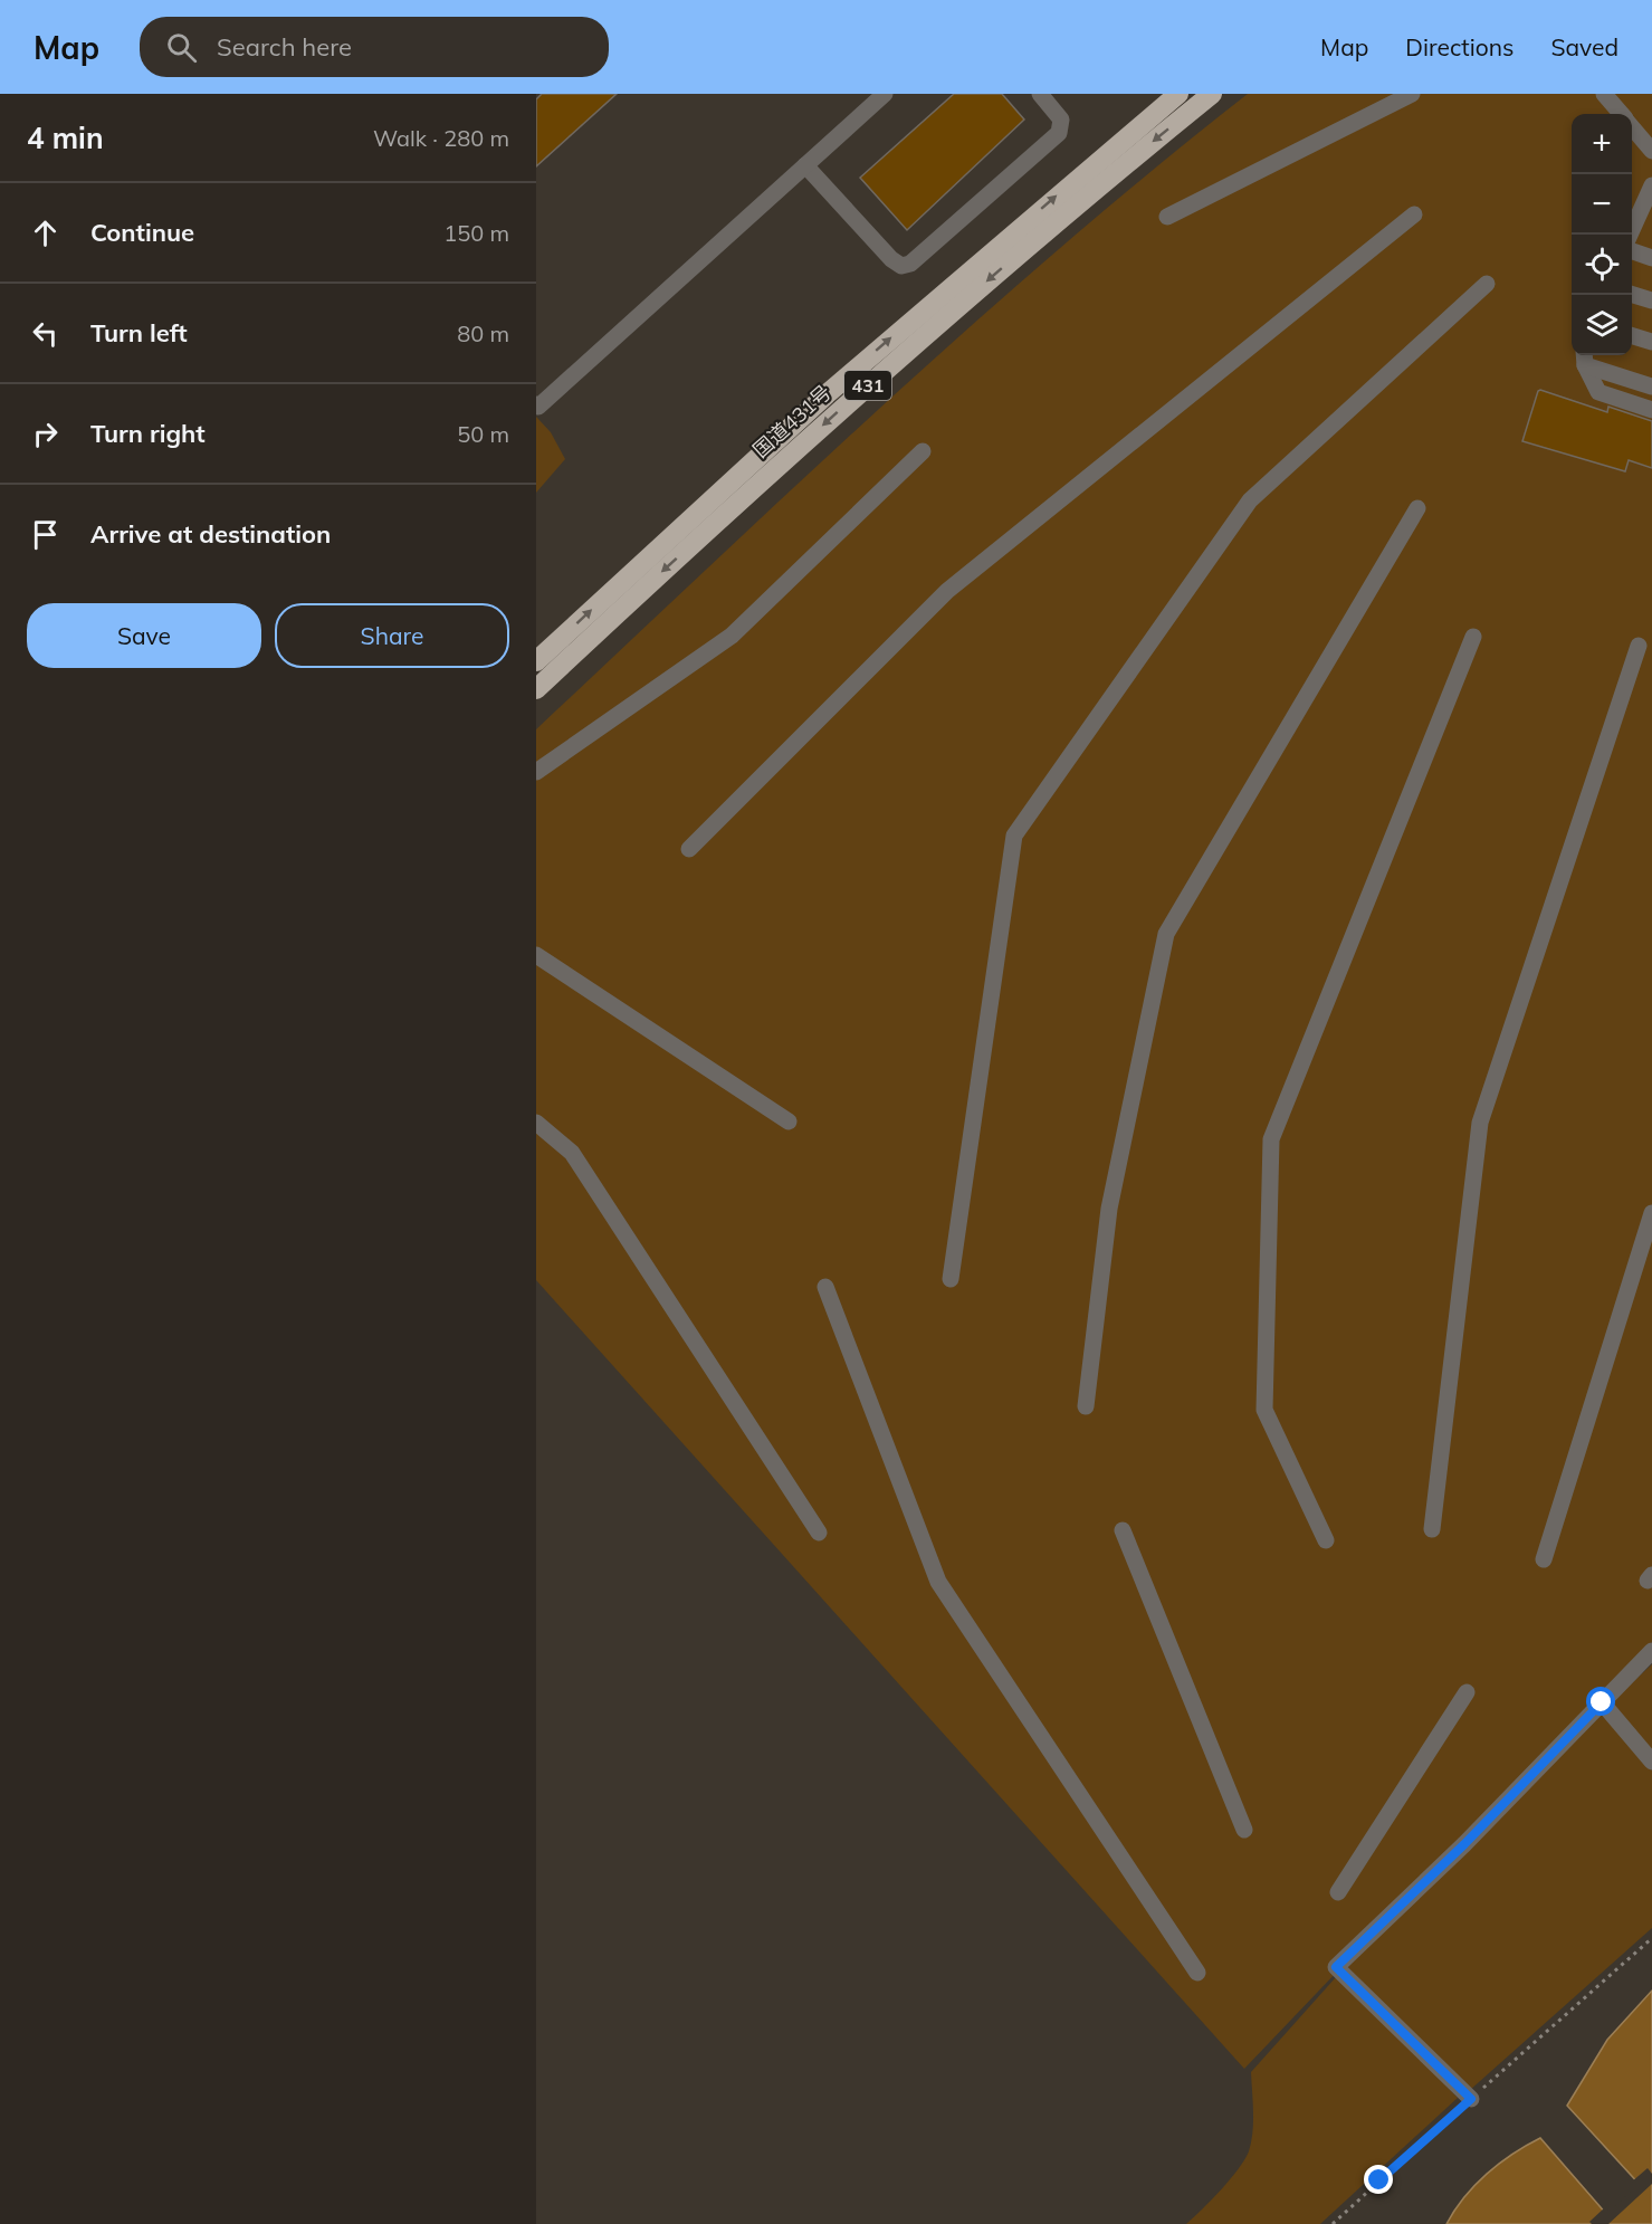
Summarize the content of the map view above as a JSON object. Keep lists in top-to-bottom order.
{
  "streets": {
    "highway": ["431", "国道431号"]
  },
  "page": {
    "header": "Map",
    "search": "Search here",
    "nav": ["Map", "Directions", "Saved"],
    "heading": ["4 min", "Walk · 280 m"],
    "map_buttons": ["+", "−"],
    "list": [
      ["Continue", "150 m"],
      ["Turn left", "80 m"],
      ["Turn right", "50 m"],
      "Arrive at destination"
    ],
    "buttons": ["Save", "Share"]
  }
}
